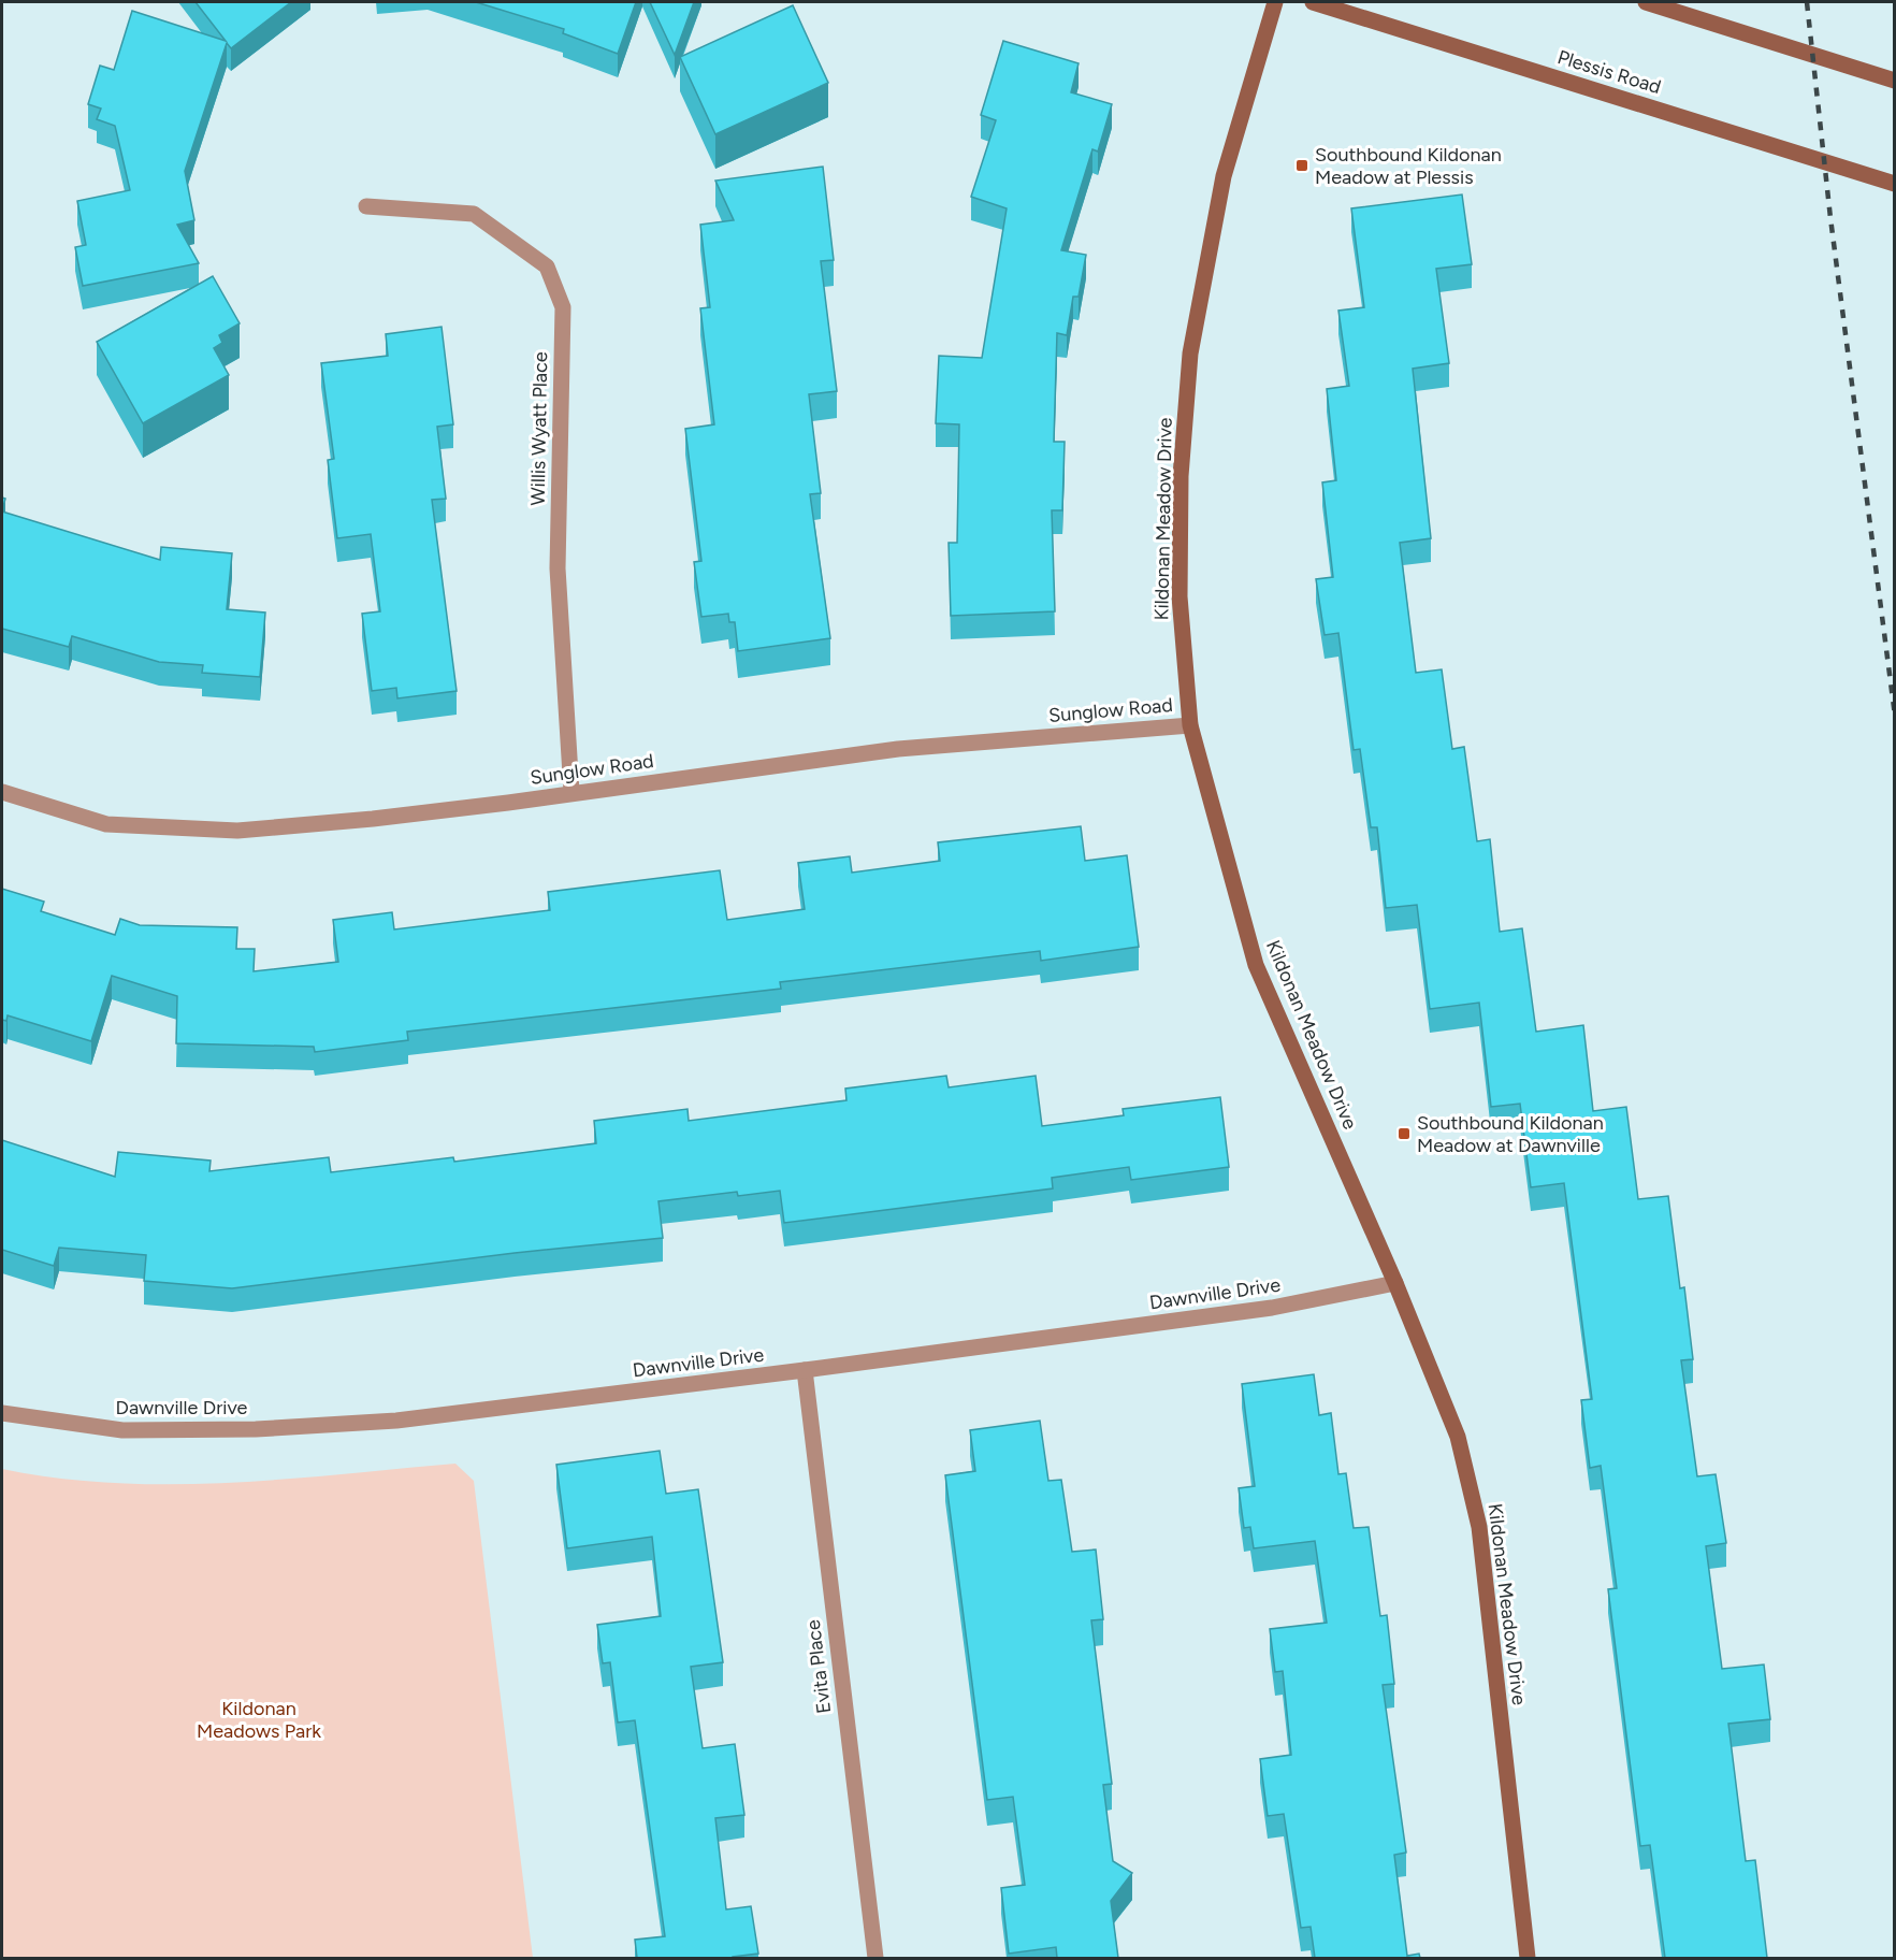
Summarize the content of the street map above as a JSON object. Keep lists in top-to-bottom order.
{
  "streets": {
    "street": [
      "Plessis Road",
      "Willis Wyatt Place",
      "Kildonan Meadow Drive",
      "Sunglow Road",
      "Dawnville Drive",
      "Evita Place"
    ]
  },
  "crossings": [
    ["Willis Wyatt Place", "Sunglow Road"],
    ["Kildonan Meadow Drive", "Sunglow Road"],
    ["Kildonan Meadow Drive", "Dawnville Drive"],
    ["Dawnville Drive", "Evita Place"]
  ],
  "parks": ["Kildonan Meadows Park"],
  "places": {
    "transit": ["Southbound Kildonan Meadow at Plessis", "Southbound Kildonan Meadow at Dawnville"]
  }
}
